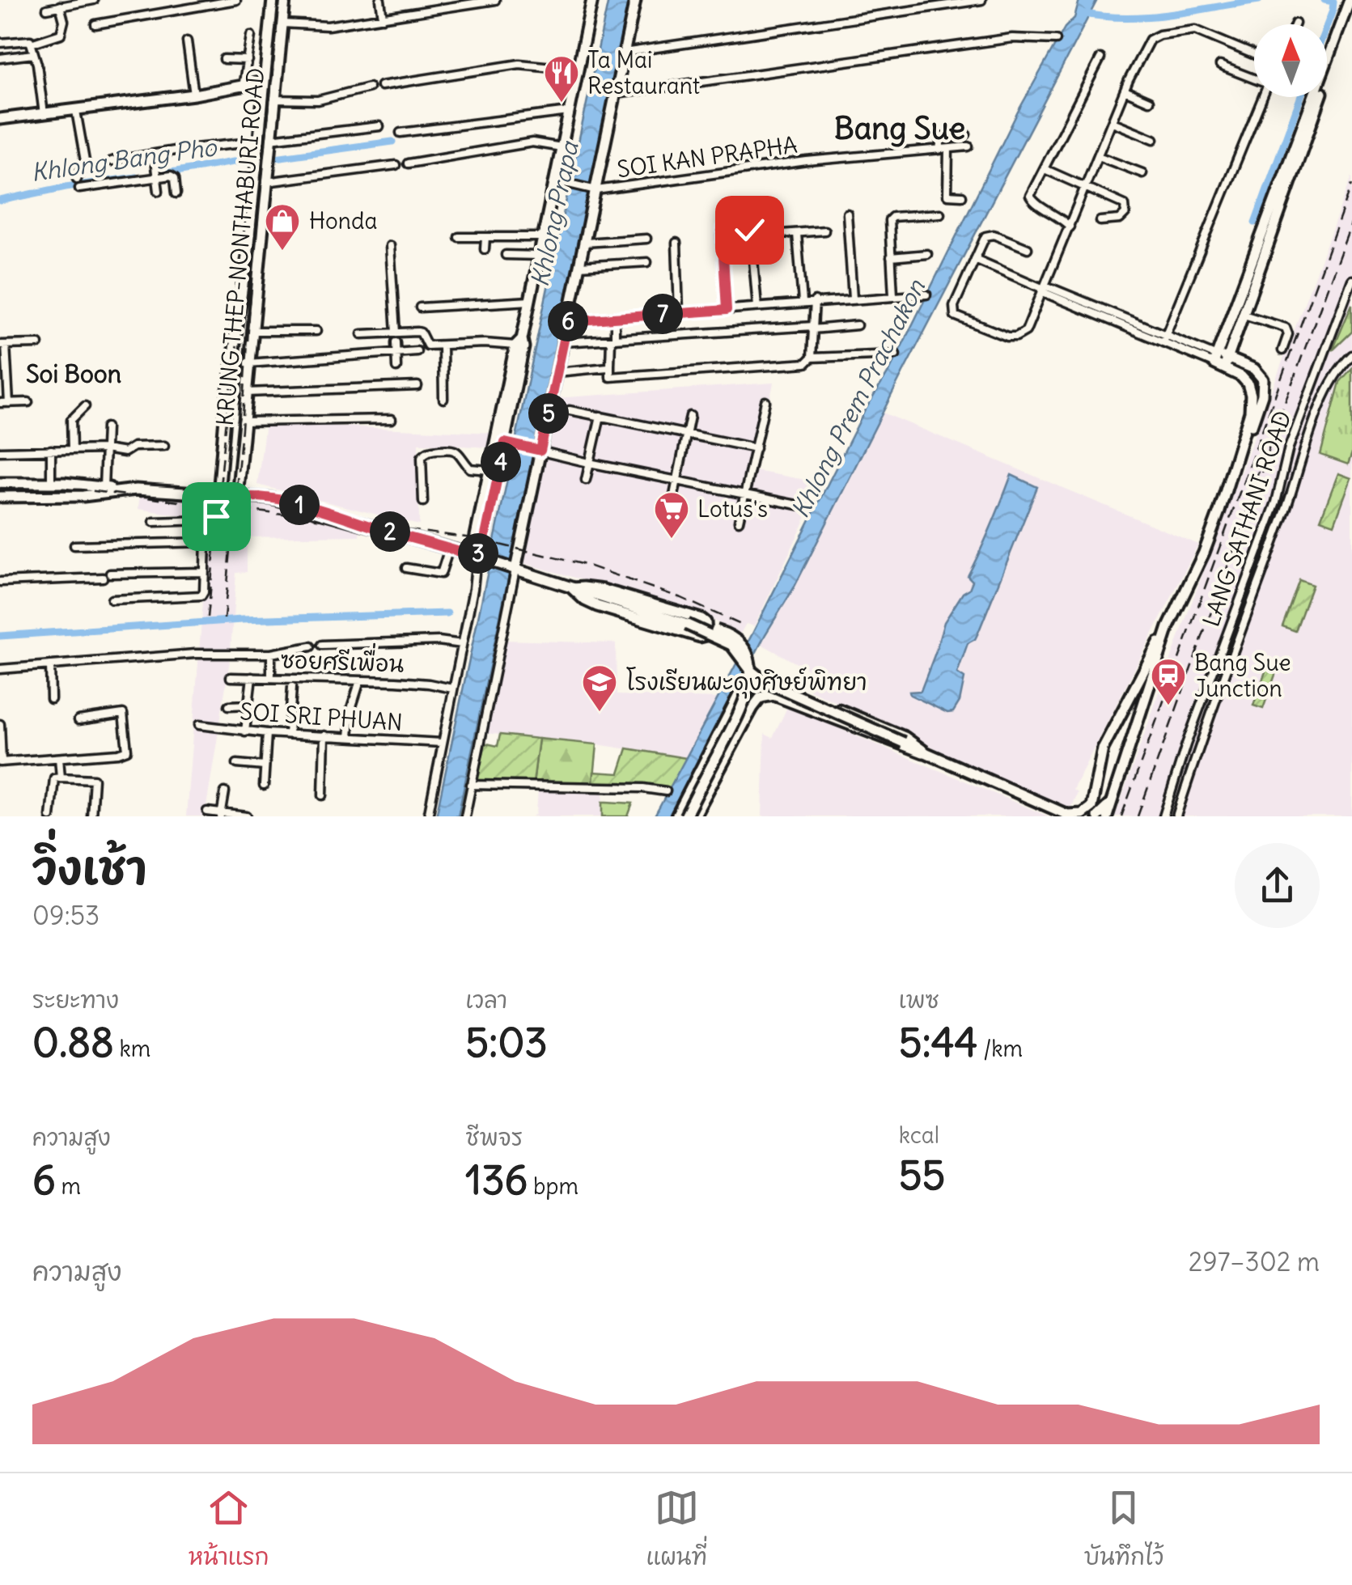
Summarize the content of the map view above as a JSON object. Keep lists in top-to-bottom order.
{
  "streets": {
    "street": [
      "SOI KAN PRAPHA",
      "KRUNG THEP-NONTHABURI ROAD",
      "LANG SATHANI ROAD",
      "ซอยศรีเพื่อน",
      "SOI SRI PHUAN"
    ]
  },
  "districts": ["Bang Sue", "Soi Boon"],
  "water": ["Khlong Bang Pho", "Khlong Prapa", "Khlong Prem Prachakon"],
  "places": {
    "restaurant": ["Ta Mai Restaurant"],
    "shop": ["Honda"],
    "supermarket": ["Lotus's"],
    "station": ["Bang Sue Junction"],
    "school or university": ["โรงเรียนผะดุงศิษย์พิทยา"]
  },
  "north": "top",
  "page": {
    "pins": [
      "7",
      "6",
      "5",
      "4",
      "1",
      "2",
      "3"
    ],
    "heading": ["วิ่งเช้า", "09:53"],
    "stats": [
      ["ระยะทาง", "0.88 km"],
      ["เวลา", "5:03"],
      ["เพซ", "5:44 /km"],
      ["ความสูง", "6 m"],
      ["ชีพจร", "136 bpm"],
      ["kcal", "55"]
    ],
    "chart": ["ความสูง", "297–302 m"],
    "tabs": ["หน้าแรก", "แผนที่", "บันทึกไว้"]
  }
}
